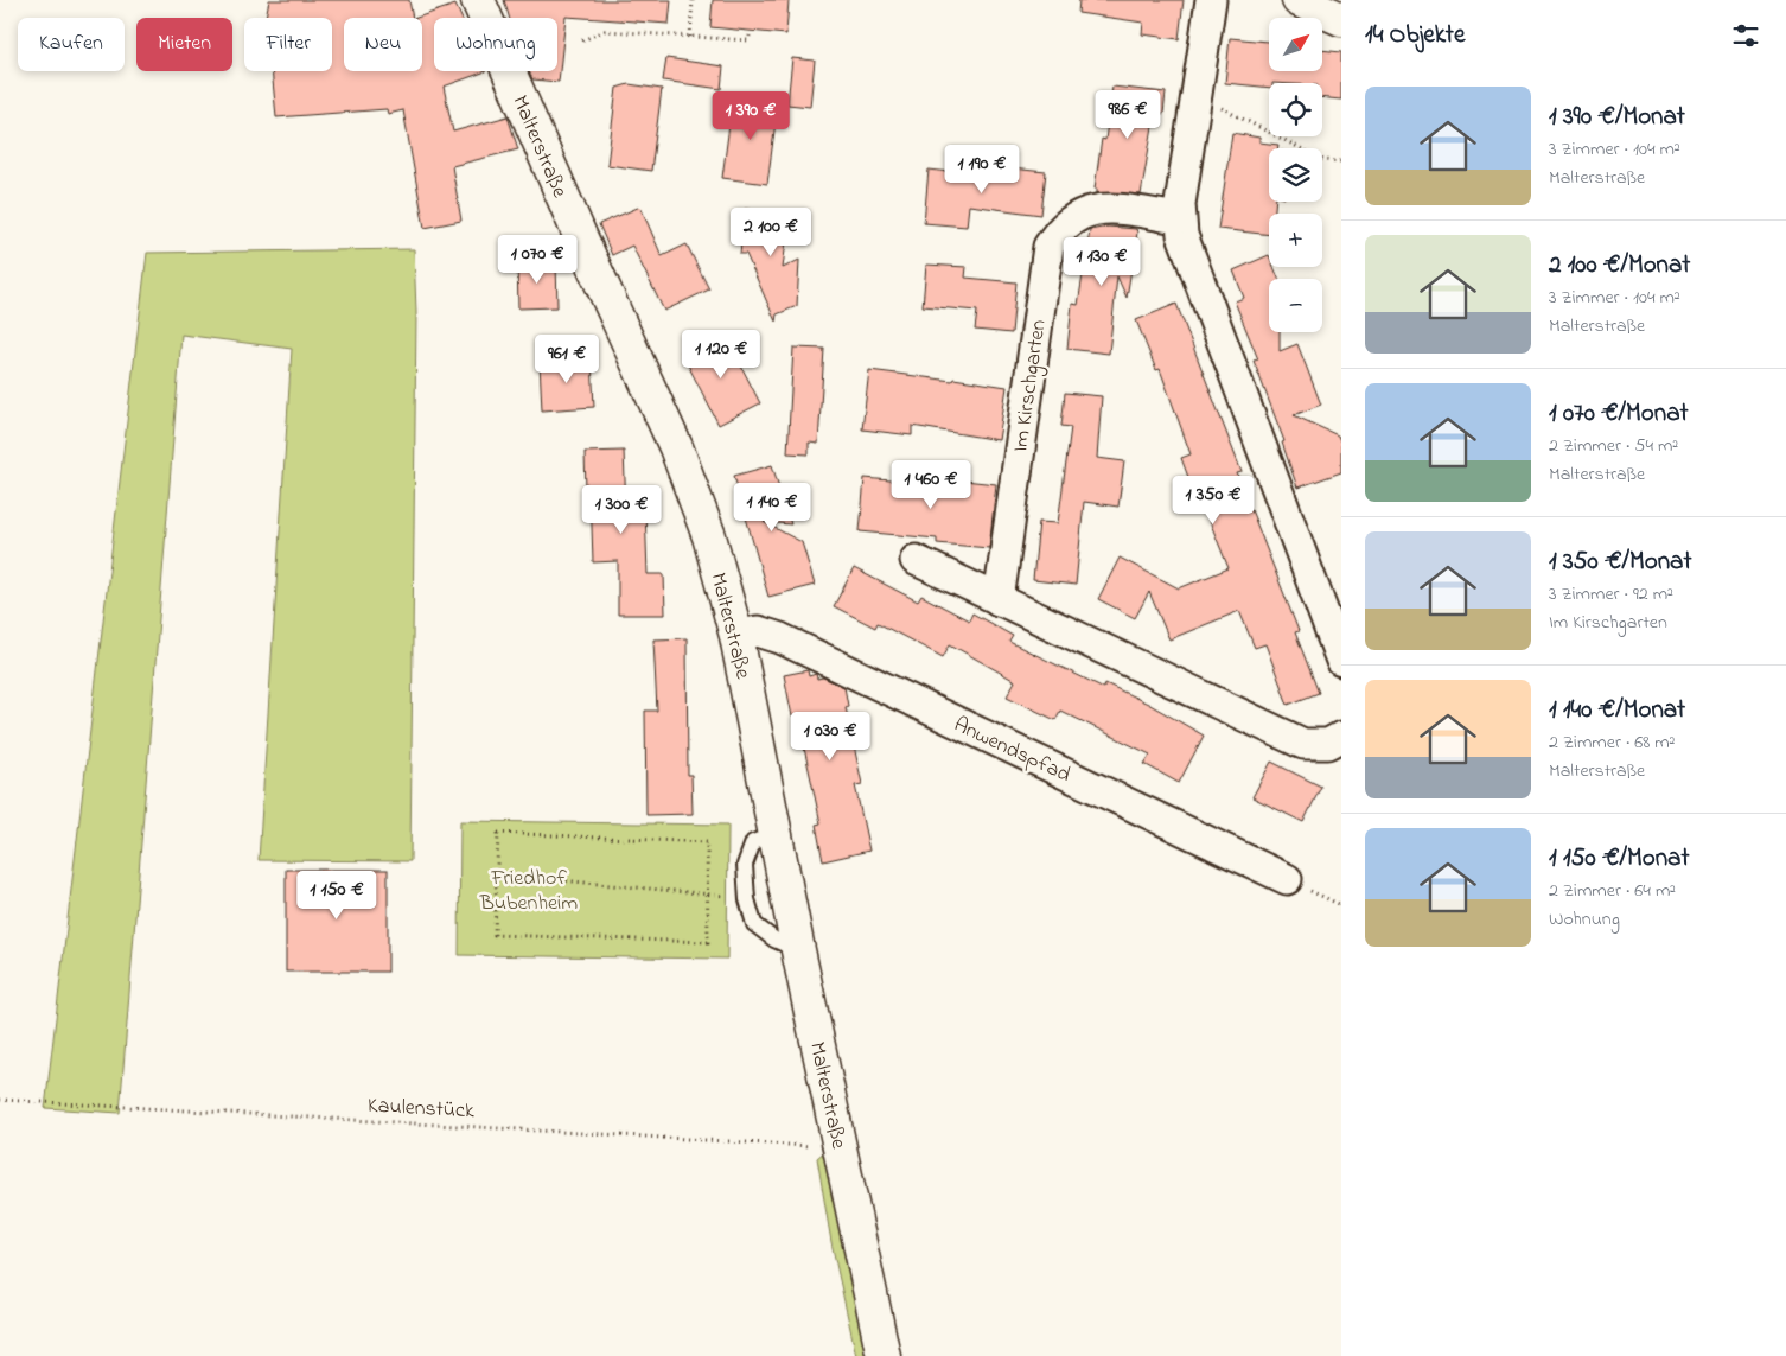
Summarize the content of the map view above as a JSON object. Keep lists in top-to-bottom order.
{
  "streets": {
    "main road": ["Malterstraße"],
    "street": ["Im Kirschgarten", "Anwendspfad"],
    "path": ["Kaulenstück"]
  },
  "crossings": [
    ["Malterstraße", "Anwendspfad"],
    ["Malterstraße", "Kaulenstück"]
  ],
  "parks": ["Friedhof Bubenheim"],
  "north": "top right",
  "page": {
    "heading": "14 Objekte",
    "map_buttons": ["+", "−"],
    "chip": [
      "Kaufen",
      "Mieten",
      "Filter",
      "Neu",
      "Wohnung"
    ],
    "list": [
      {
        "name": "1 390 €/Monat",
        "note": "3 Zimmer · 104 m² · Malterstraße"
      },
      {
        "name": "2 100 €/Monat",
        "note": "3 Zimmer · 104 m² · Malterstraße"
      },
      {
        "name": "1 070 €/Monat",
        "note": "2 Zimmer · 54 m² · Malterstraße"
      },
      {
        "name": "1 350 €/Monat",
        "note": "3 Zimmer · 92 m² · Im Kirschgarten"
      },
      {
        "name": "1 140 €/Monat",
        "note": "2 Zimmer · 68 m² · Malterstraße"
      },
      {
        "name": "1 150 €/Monat",
        "note": "2 Zimmer · 64 m² · Wohnung"
      }
    ],
    "price": [
      "986 €",
      "1 390 €",
      "1 190 €",
      "2 100 €",
      "1 070 €",
      "1 130 €",
      "1 120 €",
      "961 €",
      "1 460 €",
      "1 350 €",
      "1 140 €",
      "1 300 €",
      "1 030 €",
      "1 150 €"
    ]
  }
}
